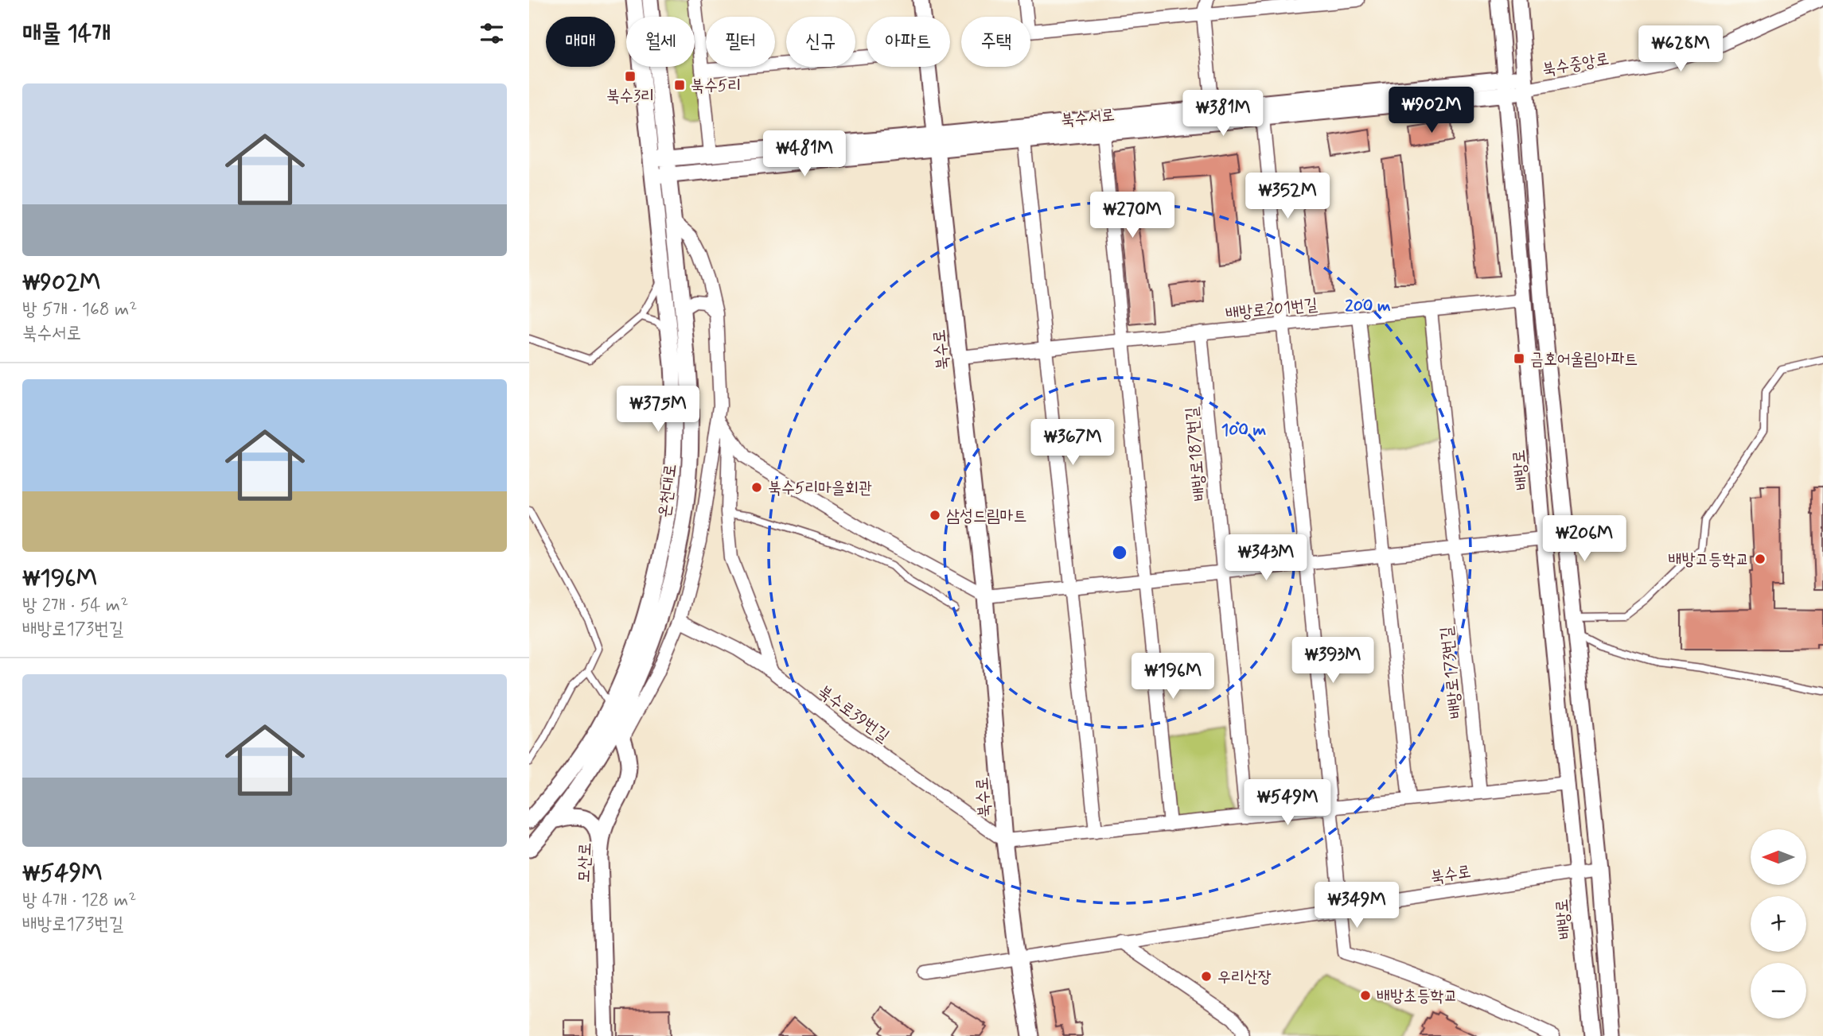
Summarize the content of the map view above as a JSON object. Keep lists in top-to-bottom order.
{
  "streets": {
    "street": [
      "북수중앙로",
      "북수서로",
      "배방로201번길",
      "북수로",
      "배방로187번길",
      "배방로",
      "온천대로",
      "배방로173번길",
      "북수로39번길",
      "모산로"
    ]
  },
  "crossings": [
    ["북수중앙로", "북수서로"],
    ["북수서로", "북수로"],
    ["북수서로", "배방로"],
    ["북수서로", "온천대로"],
    ["배방로201번길", "북수로"],
    ["배방로201번길", "배방로187번길"],
    ["배방로201번길", "배방로"],
    ["북수로", "배방로"],
    ["북수로", "북수로39번길"],
    ["온천대로", "모산로"]
  ],
  "places": {
    "transit": ["북수3리", "북수5리", "금호어울림아파트"],
    "other": [
      "북수5리마을회관",
      "삼성드림마트",
      "배방고등학교",
      "우리산장",
      "배방초등학교"
    ]
  },
  "north": "left",
  "page": {
    "heading": "매물 14개",
    "chip": [
      "매매",
      "월세",
      "필터",
      "신규",
      "아파트",
      "주택"
    ],
    "price": [
      "₩628M",
      "₩902M",
      "₩381M",
      "₩481M",
      "₩352M",
      "₩270M",
      "₩375M",
      "₩367M",
      "₩206M",
      "₩343M",
      "₩393M",
      "₩196M",
      "₩549M",
      "₩349M"
    ],
    "list": [
      {
        "name": "₩902M",
        "note": "방 5개 · 168 m² · 북수서로"
      },
      {
        "name": "₩196M",
        "note": "방 2개 · 54 m² · 배방로173번길"
      },
      {
        "name": "₩549M",
        "note": "방 4개 · 128 m² · 배방로173번길"
      }
    ],
    "map_buttons": ["+", "−"]
  },
  "rings": ["200 m", "100 m"]
}
